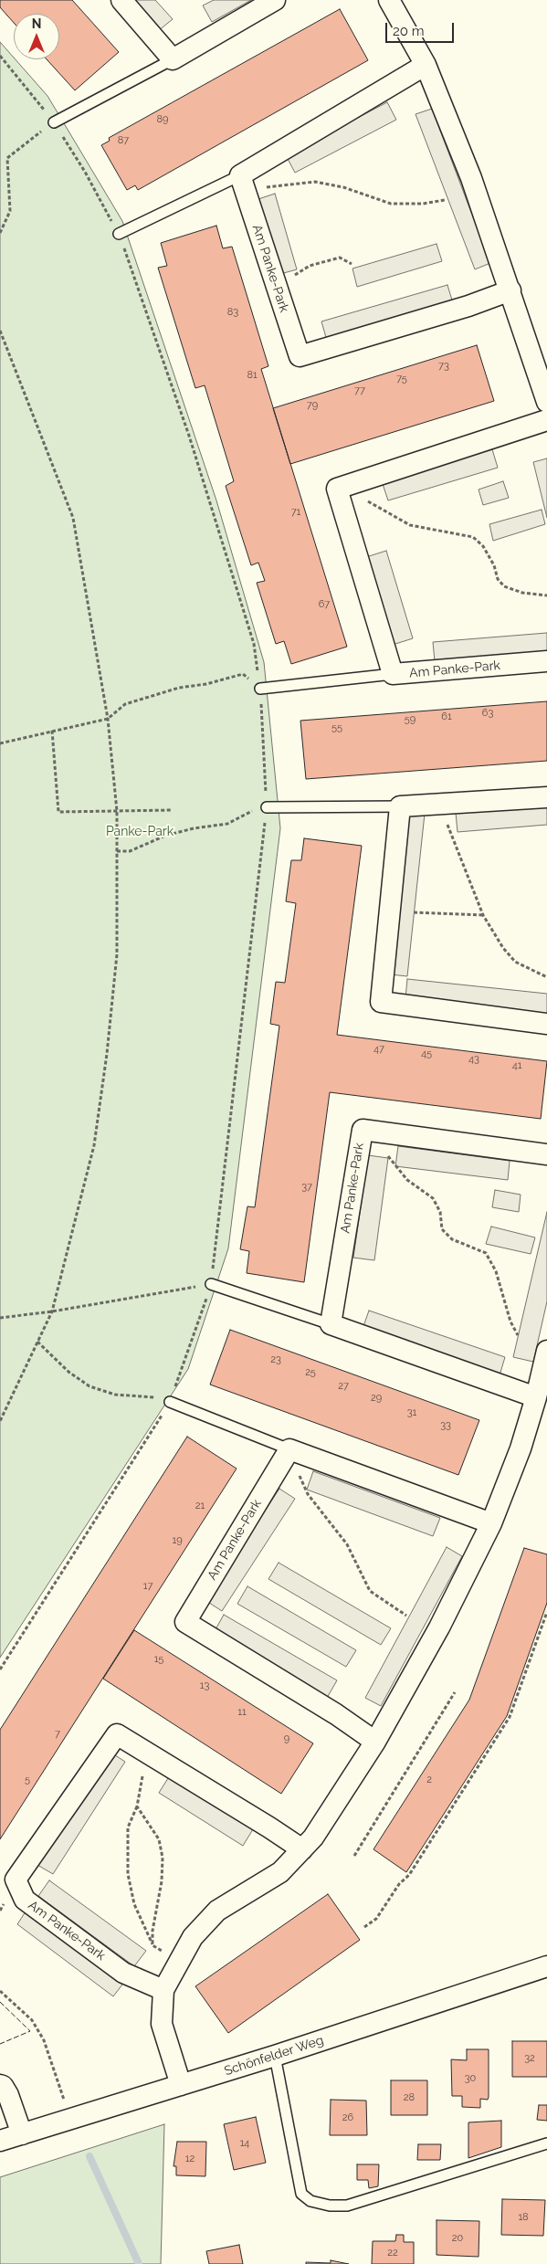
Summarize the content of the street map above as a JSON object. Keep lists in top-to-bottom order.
{
  "streets": {
    "street": ["Am Panke-Park", "Schönfelder Weg"]
  },
  "parks": ["Panke-Park"],
  "house_numbers": [
    "89",
    "87",
    "83",
    "73",
    "81",
    "75",
    "77",
    "79",
    "71",
    "67",
    "63",
    "61",
    "59",
    "55",
    "47",
    "45",
    "43",
    "41",
    "37",
    "23",
    "25",
    "27",
    "29",
    "31",
    "33",
    "21",
    "19",
    "17",
    "15",
    "13",
    "11",
    "7",
    "9",
    "5",
    "2",
    "32",
    "30",
    "28",
    "26",
    "14",
    "12",
    "18",
    "20",
    "22"
  ],
  "scale_bar": "20 m",
  "north": "top"
}
